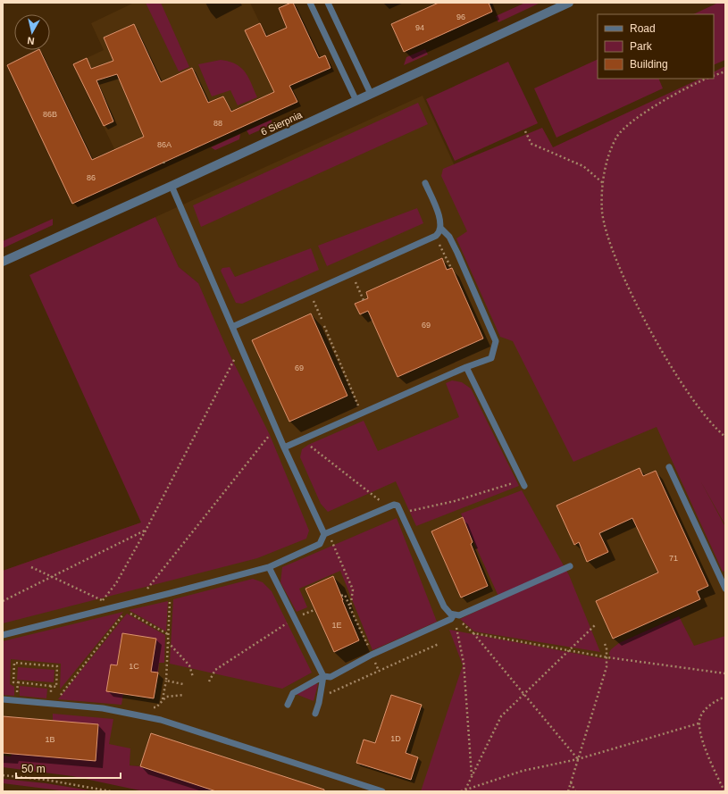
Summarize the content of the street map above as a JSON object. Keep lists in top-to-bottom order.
{
  "streets": {
    "street": ["6 Sierpnia"]
  },
  "house_numbers": [
    "96",
    "94",
    "86B",
    "88",
    "86A",
    "86",
    "69",
    "69",
    "71",
    "1E",
    "1C",
    "1D",
    "1B"
  ],
  "legend": ["Road", "Park", "Building"],
  "scale_bar": "50 m",
  "north": "bottom"
}
